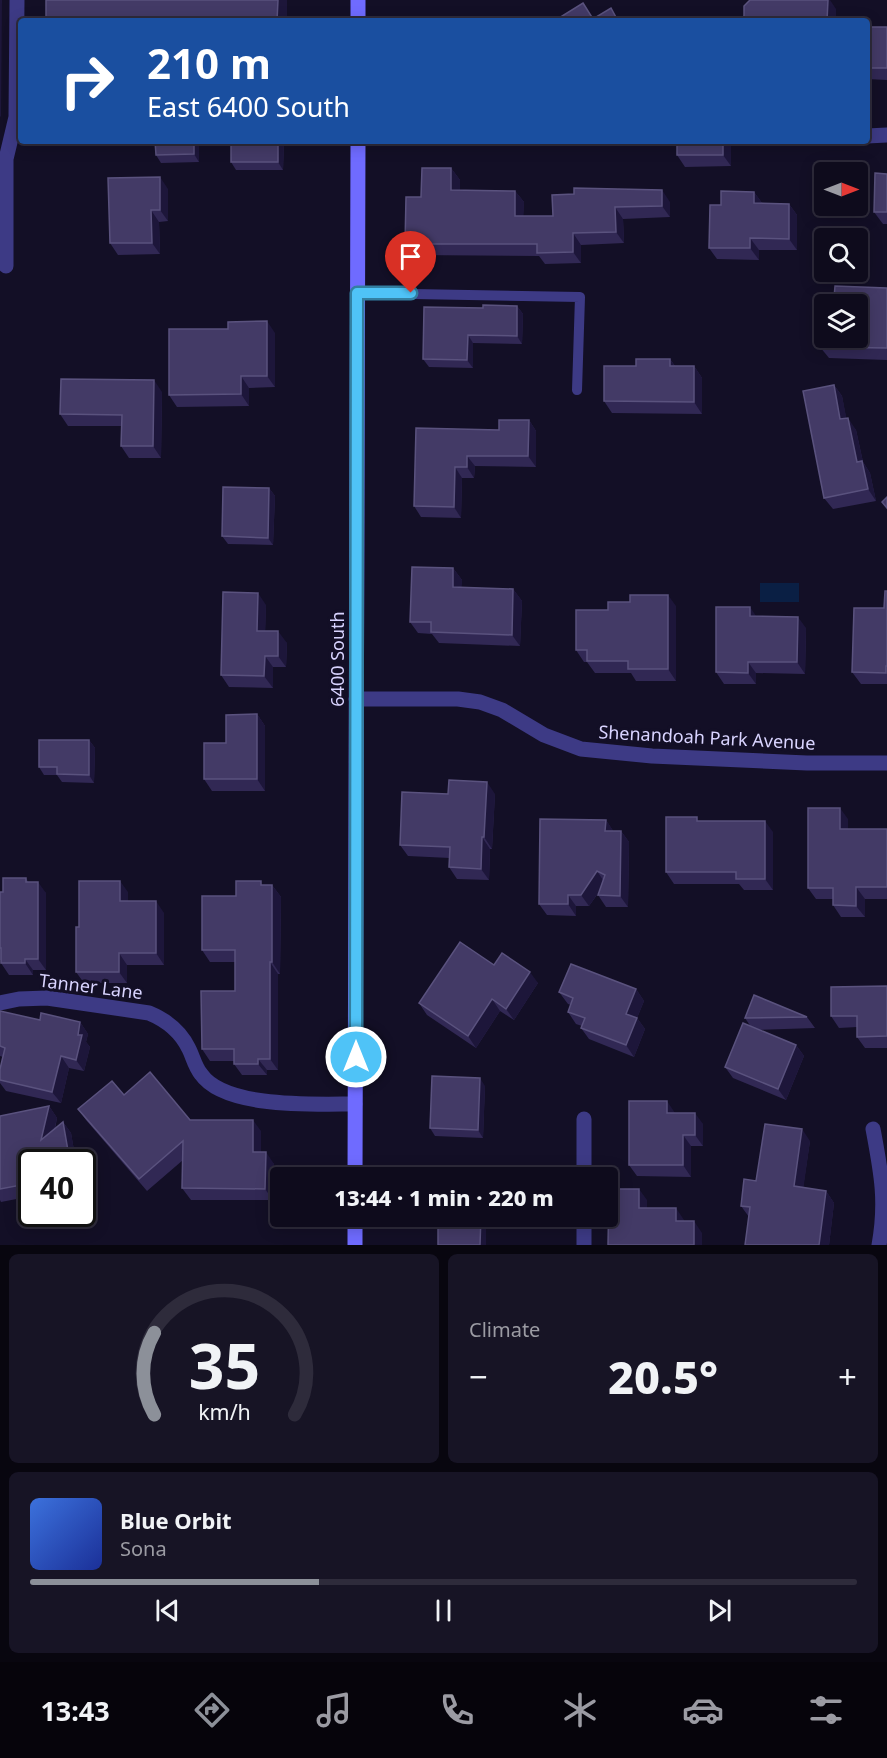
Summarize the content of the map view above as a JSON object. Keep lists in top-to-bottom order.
{
  "streets": {
    "street": ["6400 South", "Shenandoah Park Avenue", "Tanner Lane"]
  },
  "crossings": [
    ["6400 South", "Shenandoah Park Avenue"],
    ["6400 South", "Tanner Lane"]
  ],
  "north": "right",
  "page": {
    "turn": ["210 m", "East 6400 South"],
    "limit": "40",
    "trip": "13:44 · 1 min · 220 m",
    "tile": "Climate",
    "heat": ["−", "20.5°", "+"],
    "song": ["Blue Orbit", "Sona"],
    "tabs": "13:43",
    "gauge": ["35", "km/h"]
  }
}
